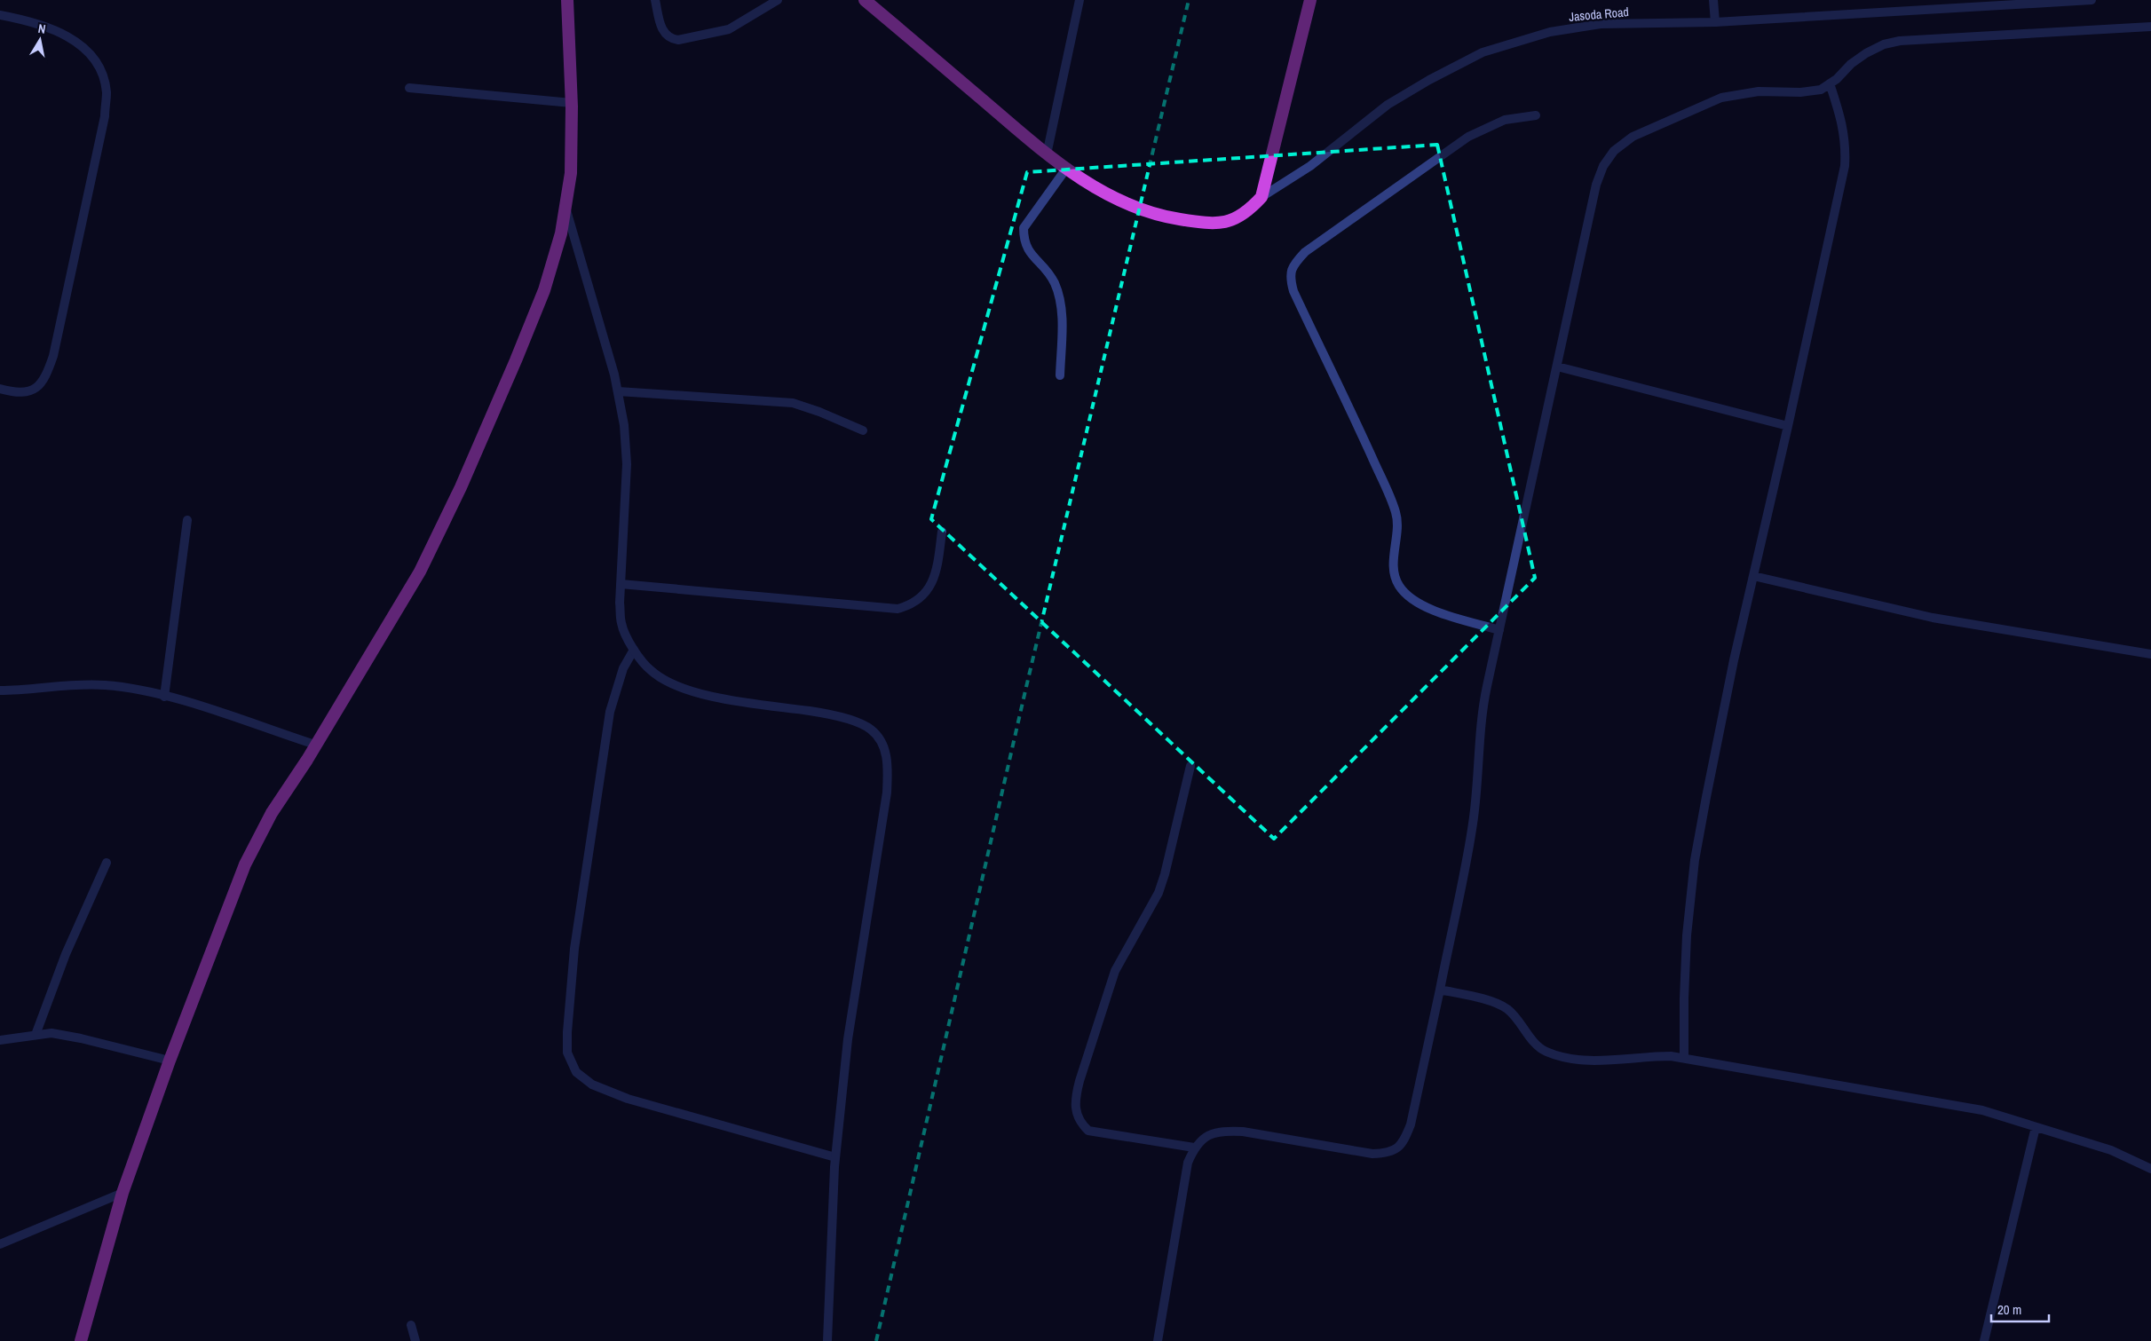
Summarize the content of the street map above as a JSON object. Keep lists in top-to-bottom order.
{
  "streets": {
    "street": ["Jasoda Road"]
  },
  "scale_bar": "20 m",
  "north": "top"
}
